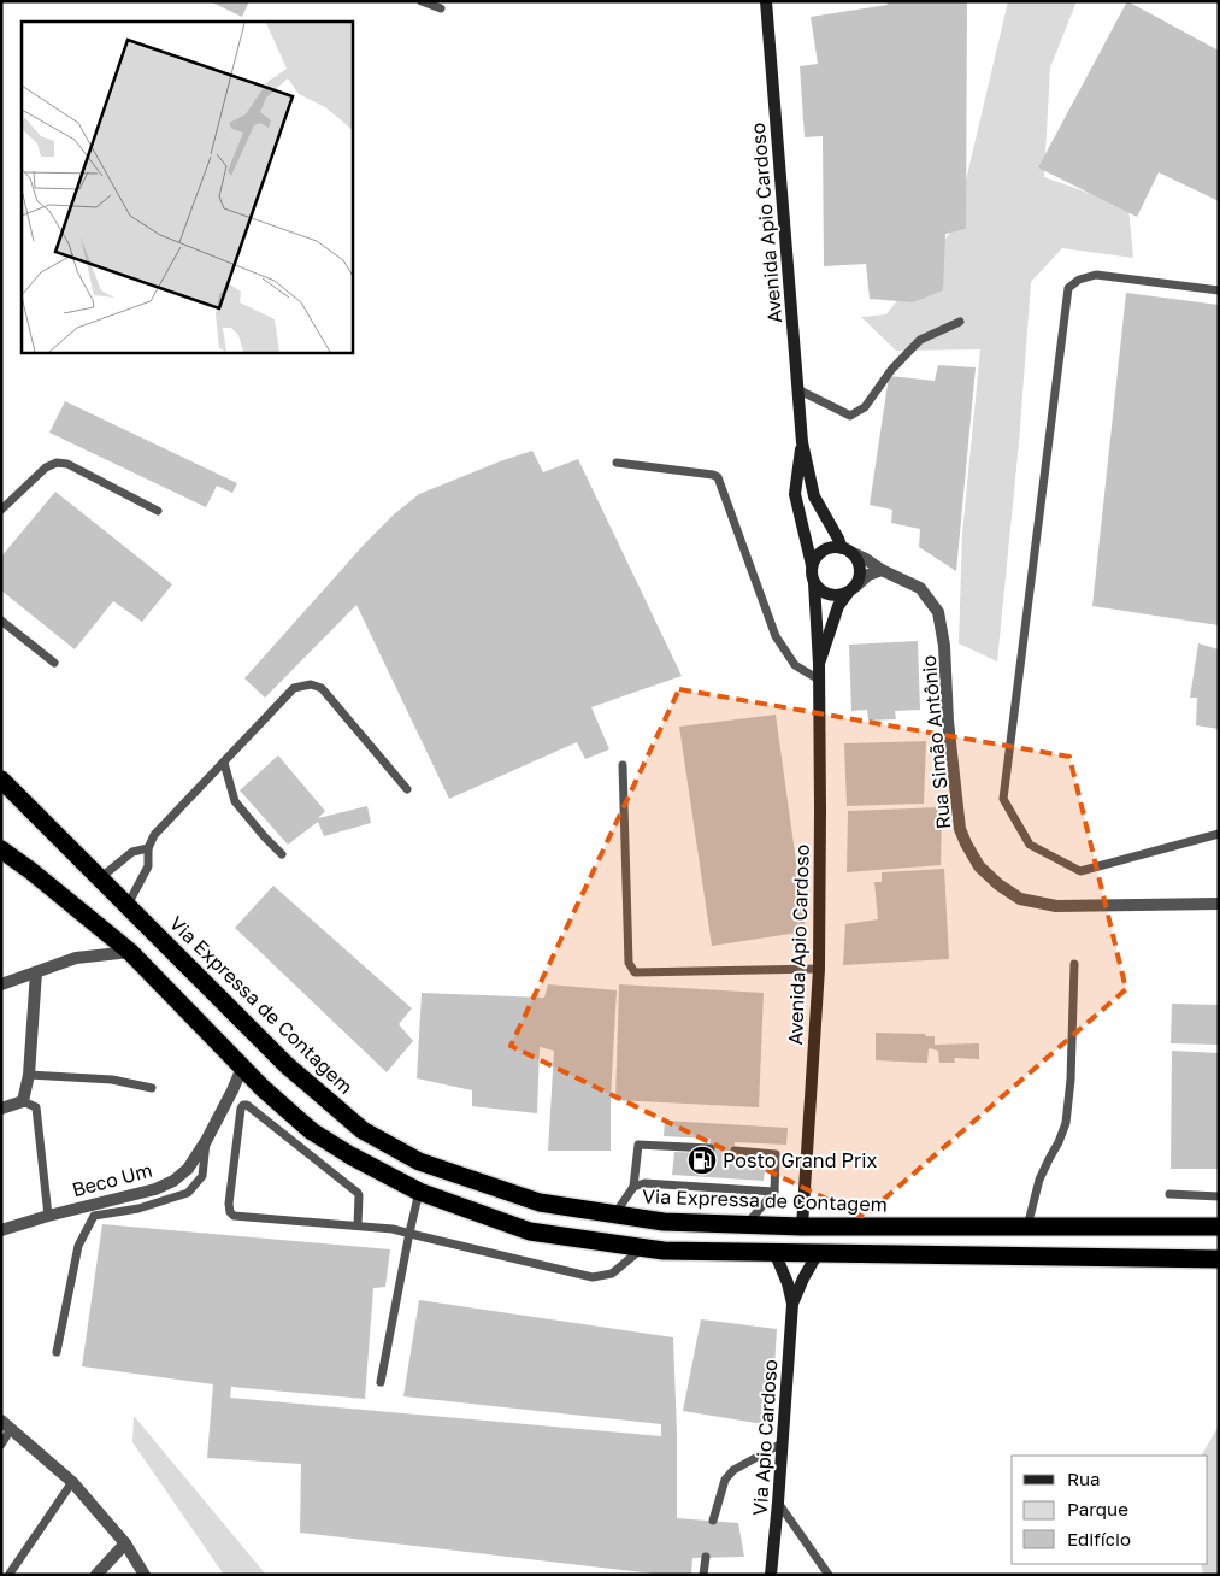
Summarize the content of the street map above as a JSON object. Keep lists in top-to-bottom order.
{
  "streets": {
    "highway": ["Via Expressa de Contagem"],
    "street": [
      "Avenida Apio Cardoso",
      "Rua Simão Antônio",
      "Beco Um",
      "Via Apio Cardoso"
    ]
  },
  "crossings": [
    ["Avenida Apio Cardoso", "Rua Simão Antônio"],
    ["Avenida Apio Cardoso", "Via Expressa de Contagem"]
  ],
  "places": {
    "fuel station": ["Posto Grand Prix"]
  },
  "legend": ["Rua", "Parque", "Edifício"]
}
